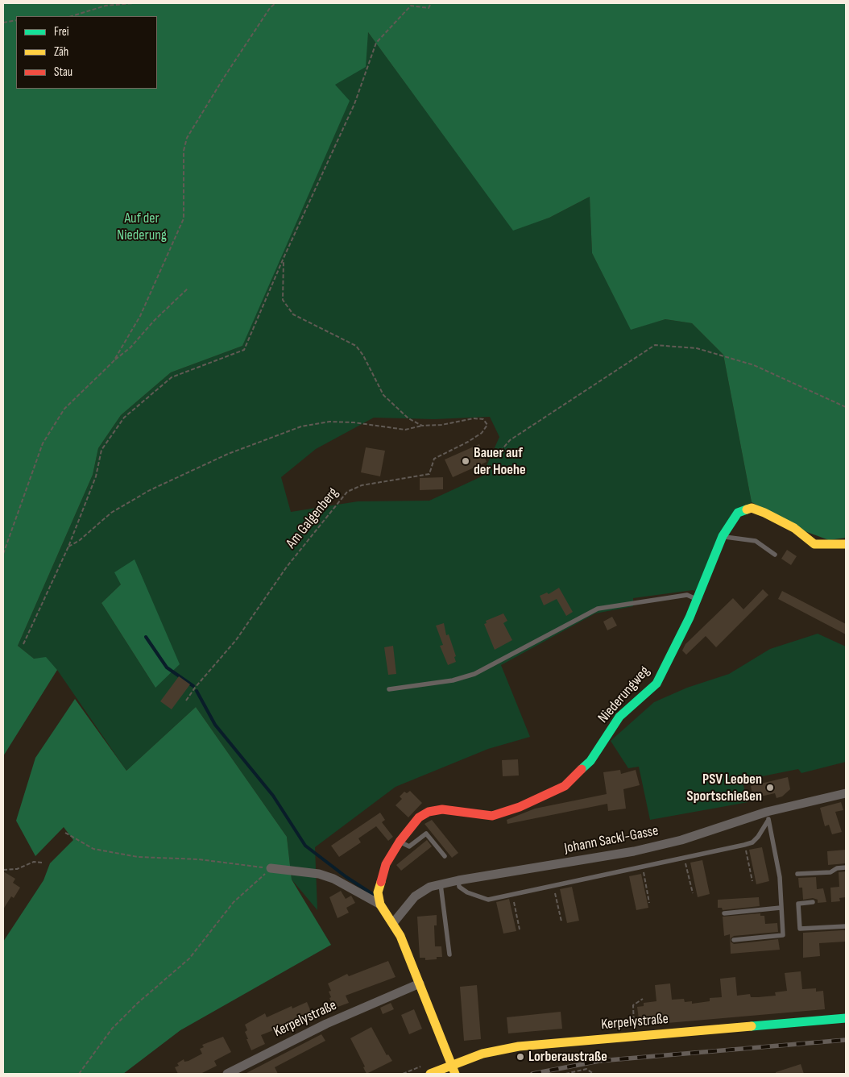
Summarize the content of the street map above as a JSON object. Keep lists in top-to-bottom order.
{
  "streets": {
    "street": ["Niederungweg", "Johann Sackl-Gasse", "Kerpelystraße"],
    "path": ["Am Galgenberg"]
  },
  "parks": ["Auf der Niederung"],
  "places": ["Bauer auf der Hoehe", "PSV Leoben Sportschießen", "Lorberaustraße"],
  "legend": ["Frei", "Zäh", "Stau"]
}
